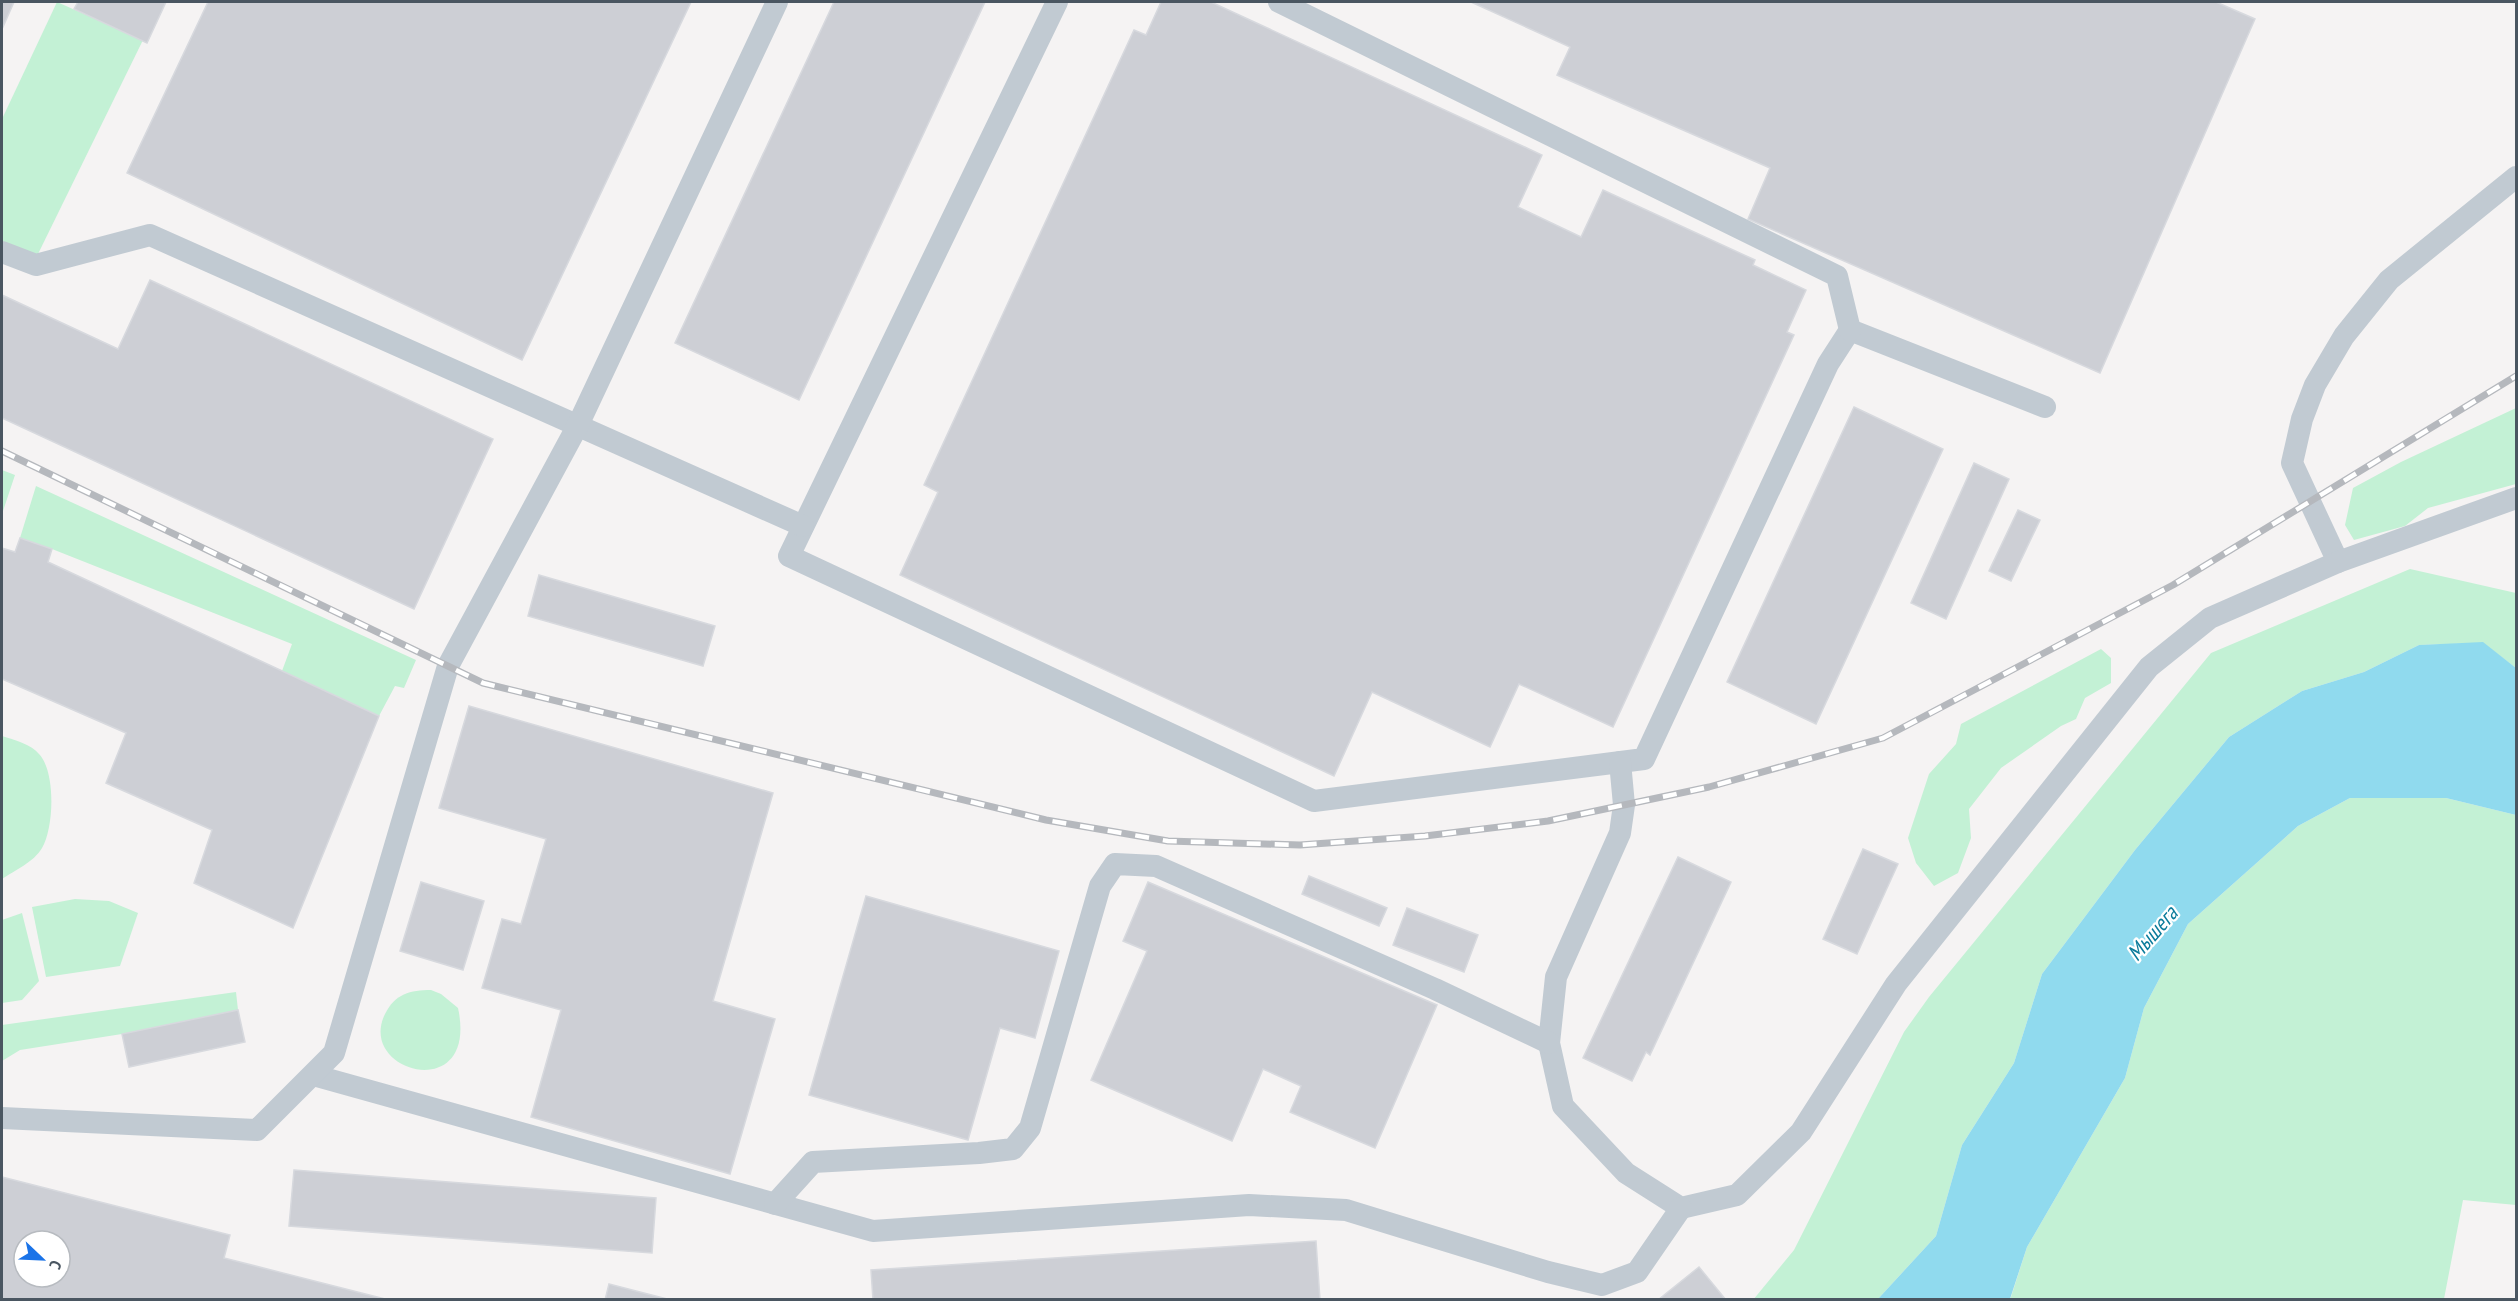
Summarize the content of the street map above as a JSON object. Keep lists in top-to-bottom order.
{
  "water": ["Мышега"],
  "north": "bottom right"
}
